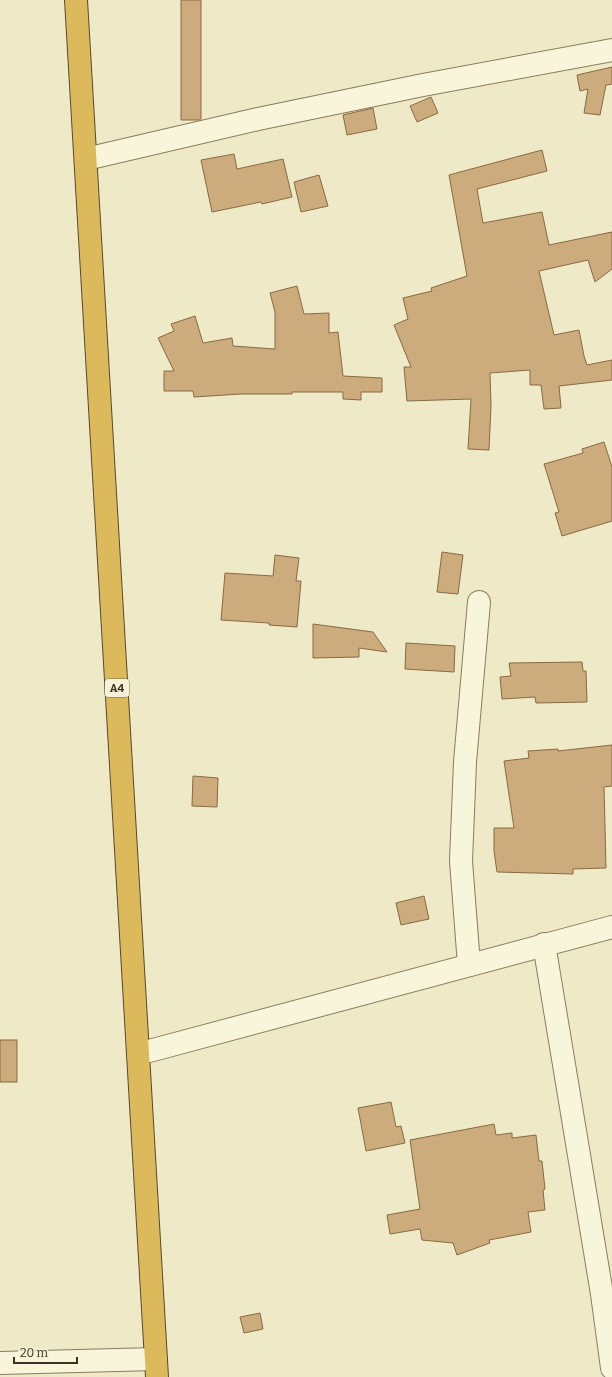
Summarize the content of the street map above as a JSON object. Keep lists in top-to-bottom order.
{
  "streets": {
    "highway": ["A4"]
  },
  "scale_bar": "20 m"
}
